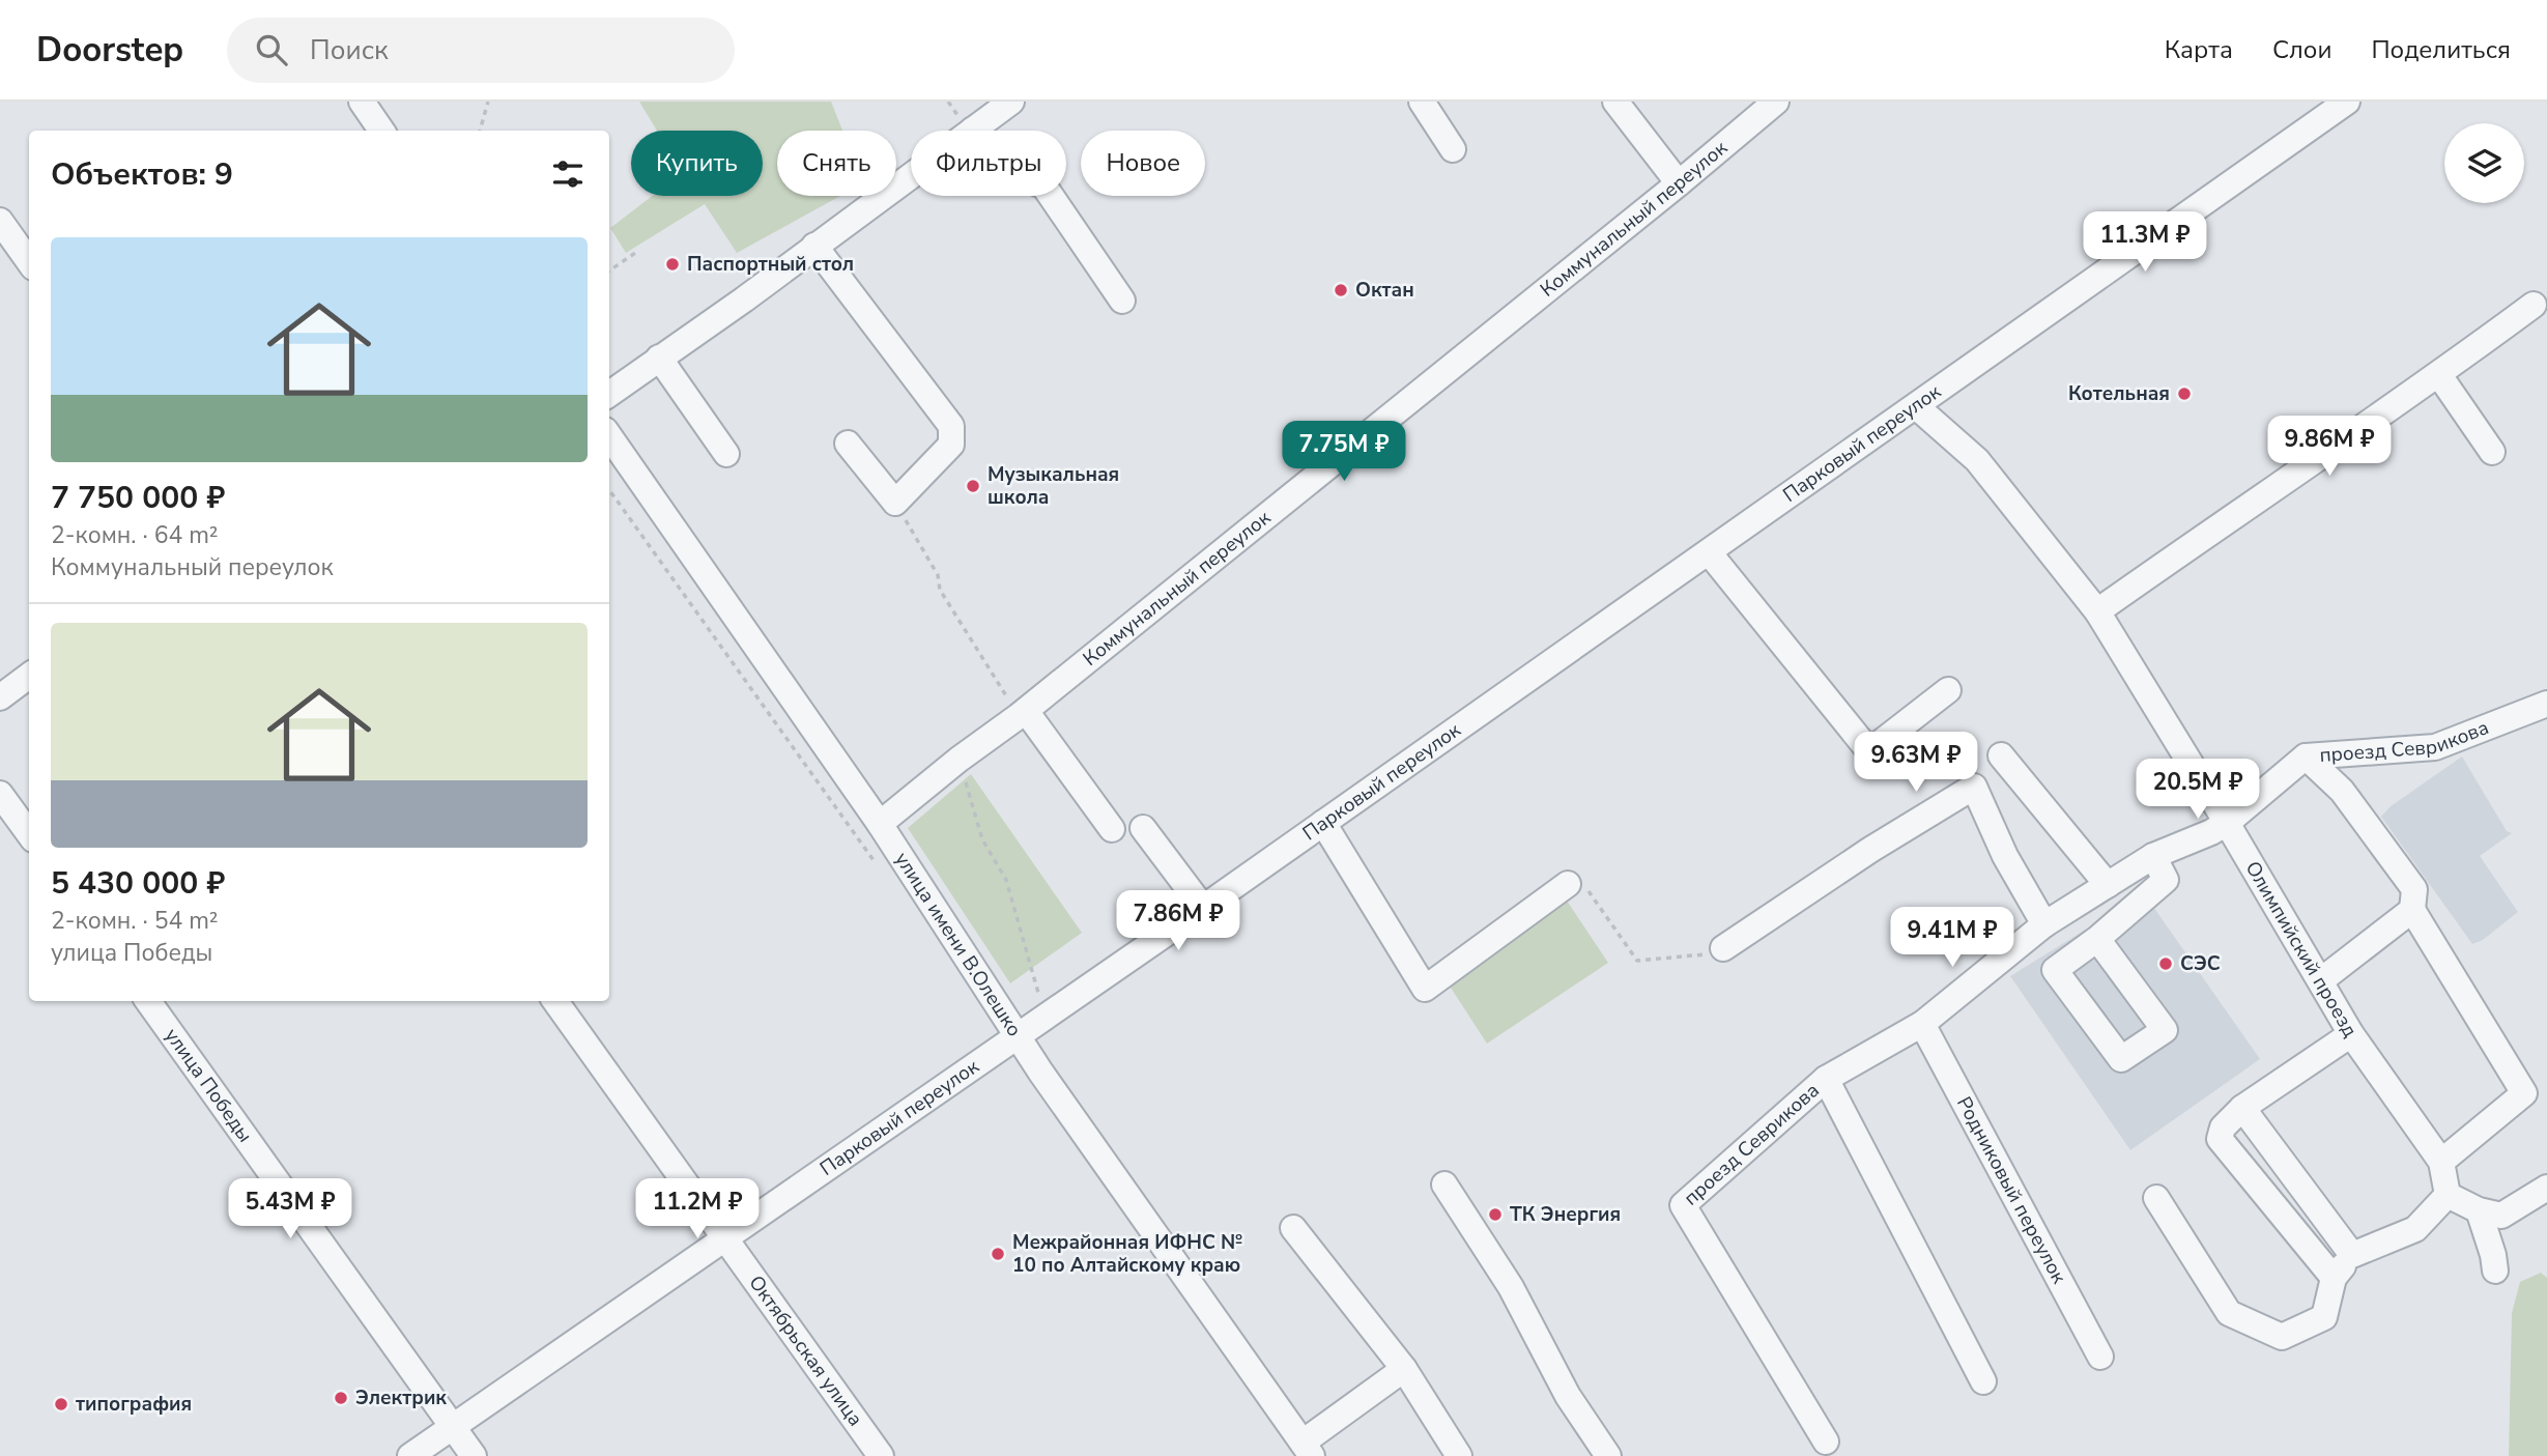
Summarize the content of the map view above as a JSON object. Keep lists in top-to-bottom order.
{
  "streets": {
    "street": [
      "Коммунальный переулок",
      "Парковый переулок",
      "проезд Севрикова",
      "улица имени В.Олешко",
      "Олимпийский проезд",
      "улица Победы",
      "Родниковый переулок",
      "Октябрьская улица"
    ]
  },
  "crossings": [
    ["Коммунальный переулок", "улица имени В.Олешко"],
    ["Парковый переулок", "улица имени В.Олешко"],
    ["Парковый переулок", "Олимпийский проезд"],
    ["Парковый переулок", "улица Победы"],
    ["Парковый переулок", "Октябрьская улица"],
    ["проезд Севрикова", "Олимпийский проезд"],
    ["проезд Севрикова", "Родниковый переулок"]
  ],
  "places": [
    "Паспортный стол",
    "Октан",
    "Котельная",
    "Музыкальная школа",
    "СЭС",
    "ТК Энергия",
    "Межрайонная ИФНС № 10 по Алтайскому краю",
    "Электрик",
    "типография"
  ],
  "page": {
    "header": "Doorstep",
    "search": "Поиск",
    "nav": ["Карта", "Слои", "Поделиться"],
    "chip": [
      "Купить",
      "Снять",
      "Фильтры",
      "Новое"
    ],
    "heading": "Объектов: 9",
    "price": [
      "11.3M ₽",
      "9.86M ₽",
      "7.75M ₽",
      "9.63M ₽",
      "20.5M ₽",
      "7.86M ₽",
      "9.41M ₽",
      "5.43M ₽",
      "11.2M ₽"
    ],
    "list": [
      {
        "name": "7 750 000 ₽",
        "note": "2-комн. · 64 m² · Коммунальный переулок"
      },
      {
        "name": "5 430 000 ₽",
        "note": "2-комн. · 54 m² · улица Победы"
      }
    ]
  }
}
